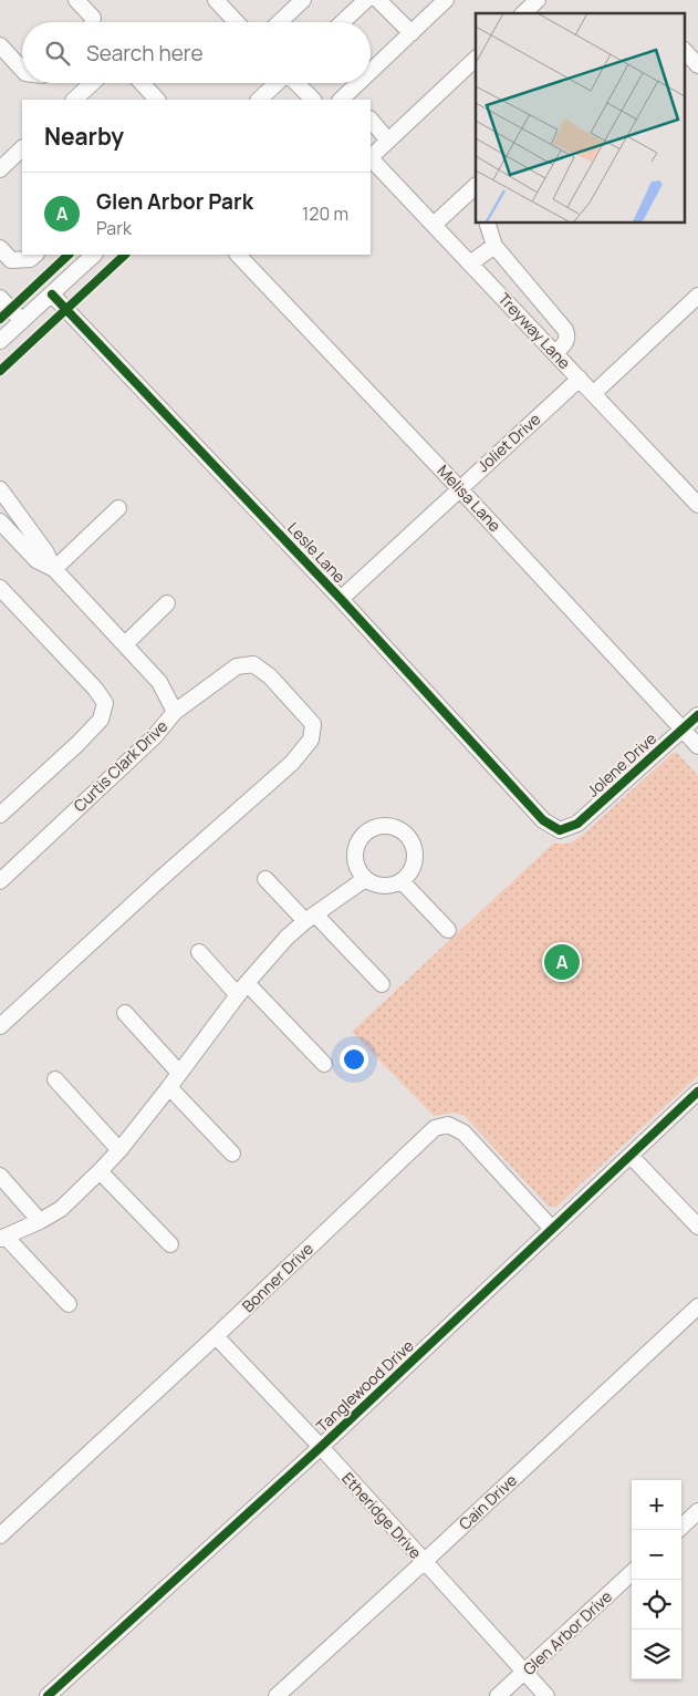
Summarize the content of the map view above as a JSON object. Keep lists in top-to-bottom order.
{
  "streets": {
    "street": [
      "Treyway Lane",
      "Joliet Drive",
      "Melisa Lane",
      "Lesle Lane",
      "Jolene Drive",
      "Curtis Clark Drive",
      "Bonner Drive",
      "Tanglewood Drive",
      "Cain Drive",
      "Etheridge Drive",
      "Glen Arbor Drive"
    ]
  },
  "crossings": [
    ["Treyway Lane", "Joliet Drive"],
    ["Joliet Drive", "Melisa Lane"],
    ["Joliet Drive", "Lesle Lane"],
    ["Melisa Lane", "Jolene Drive"],
    ["Lesle Lane", "Jolene Drive"],
    ["Bonner Drive", "Tanglewood Drive"],
    ["Bonner Drive", "Etheridge Drive"],
    ["Tanglewood Drive", "Etheridge Drive"],
    ["Cain Drive", "Etheridge Drive"],
    ["Etheridge Drive", "Glen Arbor Drive"]
  ],
  "page": {
    "search": "Search here",
    "heading": "Nearby",
    "list": [
      {
        "mark": "A",
        "name": "Glen Arbor Park",
        "note": "Park",
        "value": "120 m"
      }
    ],
    "pins": "A",
    "map_buttons": ["+", "−"]
  }
}
